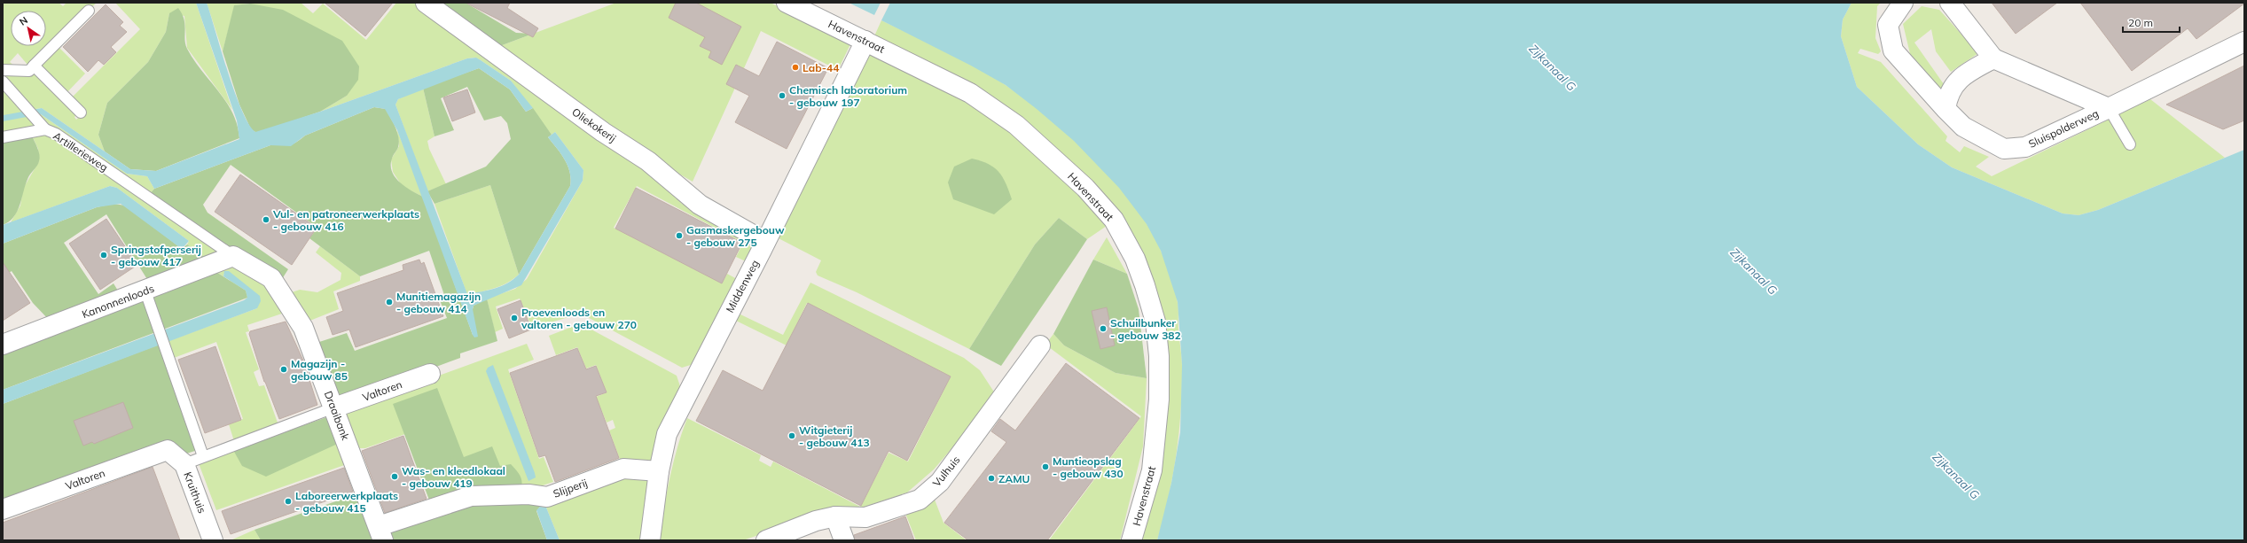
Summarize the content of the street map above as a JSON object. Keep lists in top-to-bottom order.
{
  "streets": {
    "street": [
      "Havenstraat",
      "Oliekokerij",
      "Sluispolderweg",
      "Middenweg",
      "Kanonnenloods",
      "Valtoren",
      "Draaibank",
      "Vulhuis",
      "Slijperij",
      "Kruithuis"
    ],
    "lane": ["Artillerieweg"]
  },
  "crossings": [
    ["Havenstraat", "Middenweg"],
    ["Oliekokerij", "Middenweg"],
    ["Artillerieweg", "Kanonnenloods"],
    ["Artillerieweg", "Draaibank"],
    ["Middenweg", "Slijperij"],
    ["Kanonnenloods", "Draaibank"],
    ["Valtoren", "Draaibank"],
    ["Valtoren", "Kruithuis"],
    ["Draaibank", "Slijperij"]
  ],
  "water": ["Zijkanaal G"],
  "places": [
    "Lab-44",
    "Chemisch laboratorium - gebouw 197",
    "Vul- en patroneerwerkplaats - gebouw 416",
    "Gasmaskergebouw - gebouw 275",
    "Springstofperserij - gebouw 417",
    "Munitiemagazijn - gebouw 414",
    "Proevenloods en valtoren - gebouw 270",
    "Schuilbunker - gebouw 382",
    "Magazijn - gebouw 85",
    "Witgieterij - gebouw 413",
    "Muntieopslag - gebouw 430",
    "Was- en kleedlokaal - gebouw 419",
    "ZAMU",
    "Laboreerwerkplaats - gebouw 415"
  ],
  "scale_bar": "20 m",
  "north": "top left"
}
